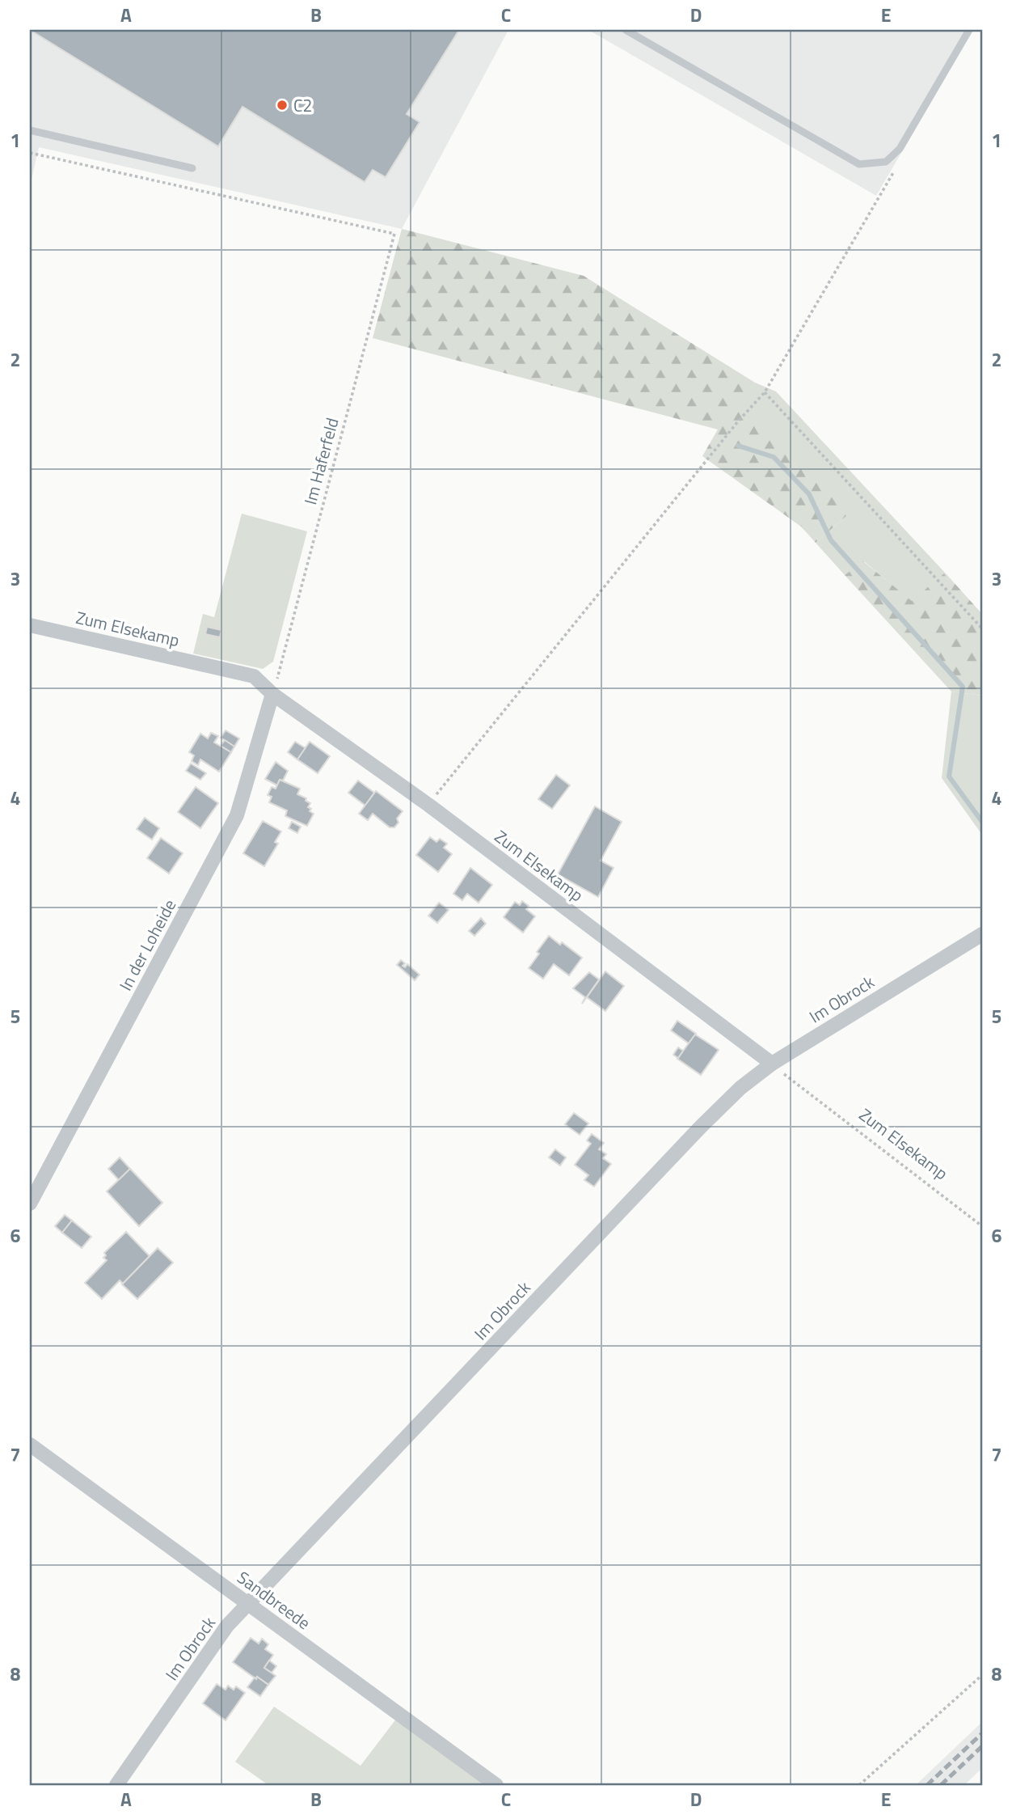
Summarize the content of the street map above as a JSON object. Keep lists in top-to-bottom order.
{
  "streets": {
    "street": [
      "Zum Elsekamp",
      "In der Loheide",
      "Im Obrock",
      "Sandbreede"
    ],
    "path": ["Im Haferfeld"]
  },
  "crossings": [
    ["Im Haferfeld", "Zum Elsekamp"],
    ["Im Haferfeld", "In der Loheide"],
    ["Zum Elsekamp", "In der Loheide"],
    ["Zum Elsekamp", "Im Obrock"],
    ["Im Obrock", "Sandbreede"]
  ],
  "places": ["C2"],
  "grid": {
    "columns": [
      "A",
      "B",
      "C",
      "D",
      "E"
    ],
    "rows": [
      "1",
      "2",
      "3",
      "4",
      "5",
      "6",
      "7",
      "8"
    ]
  }
}
